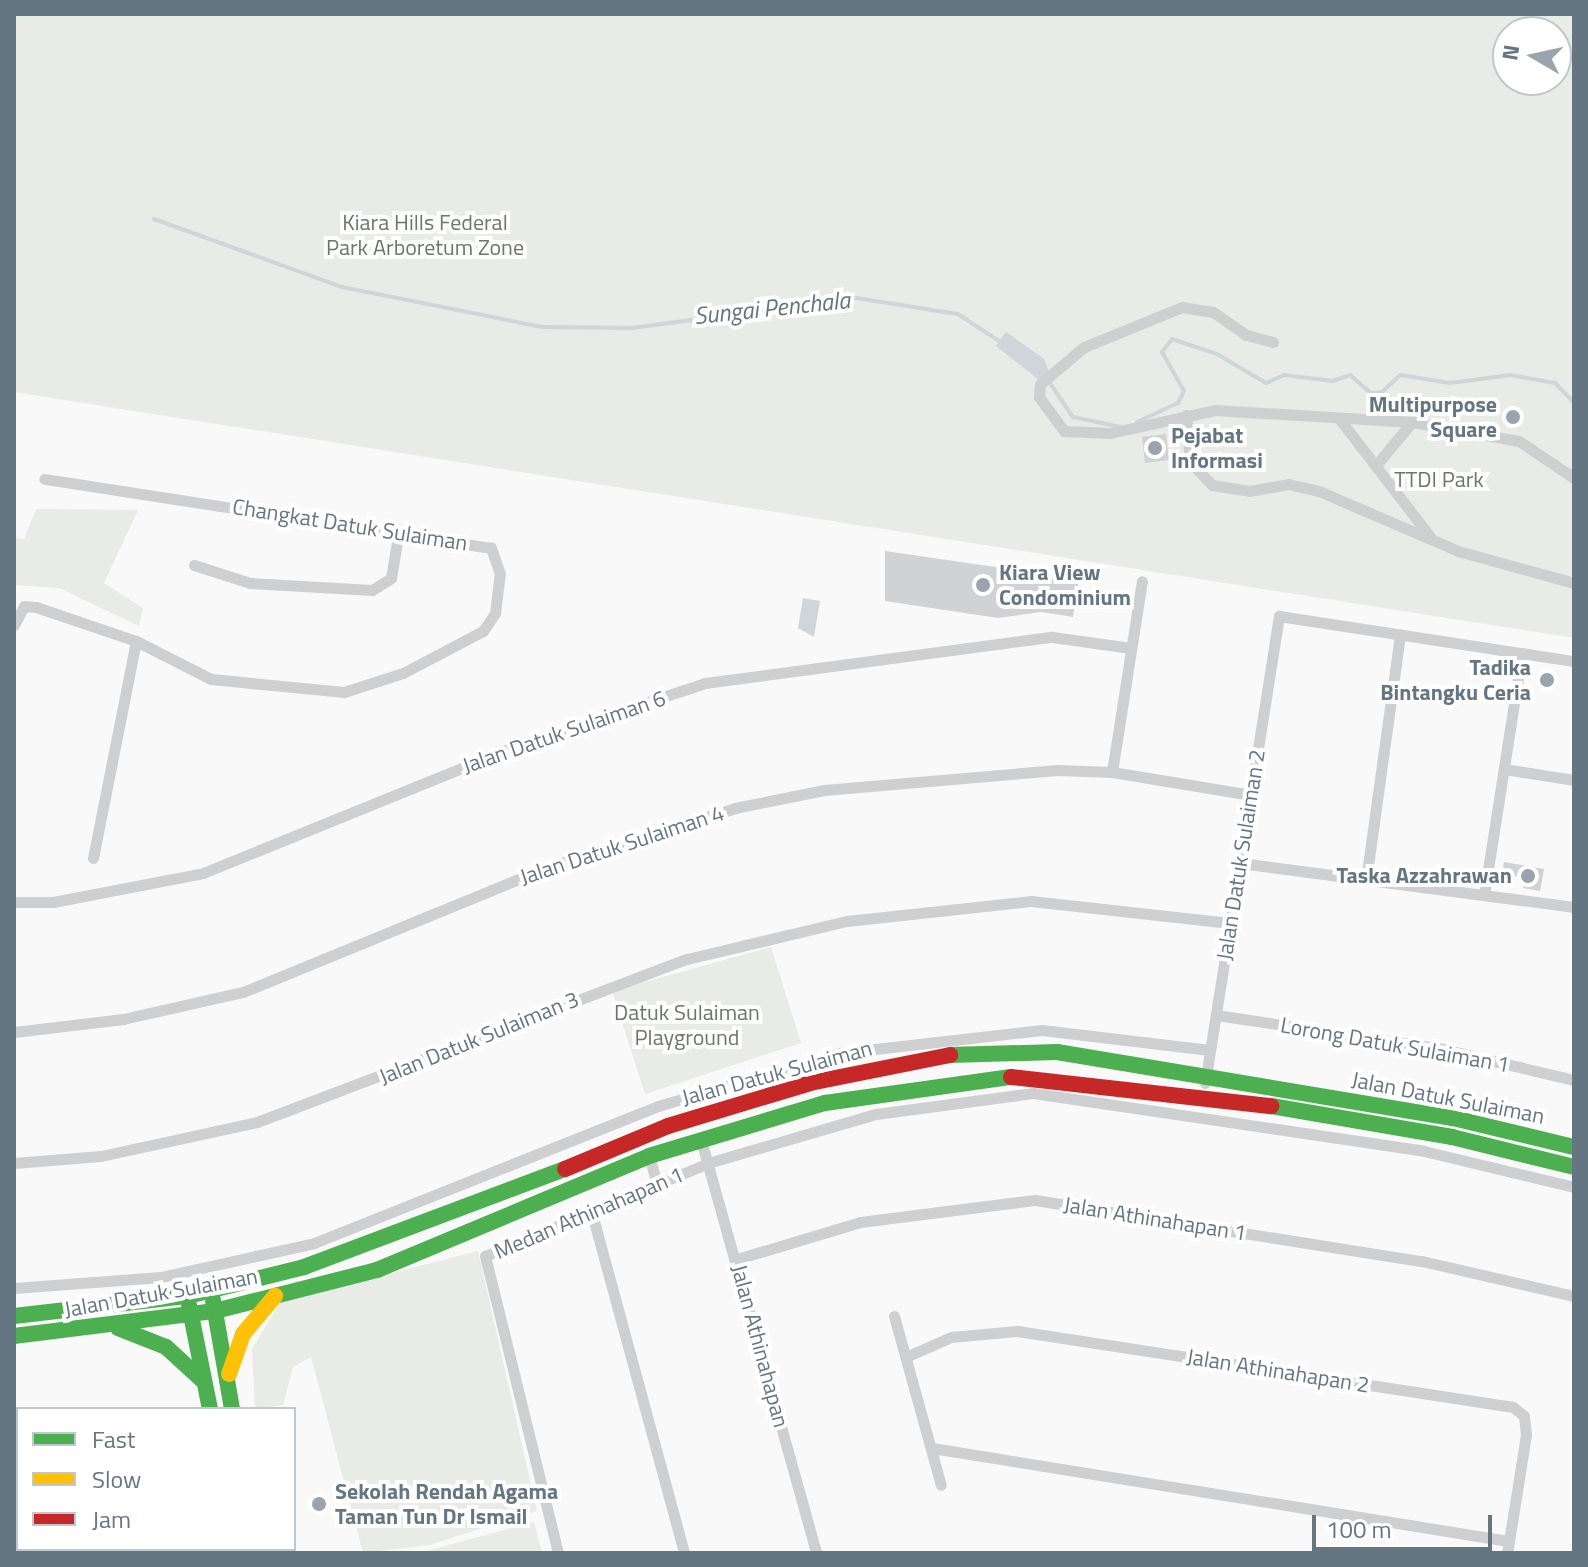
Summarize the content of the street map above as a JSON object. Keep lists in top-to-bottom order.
{
  "streets": {
    "main road": ["Jalan Datuk Sulaiman"],
    "street": [
      "Changkat Datuk Sulaiman",
      "Jalan Datuk Sulaiman 6",
      "Jalan Datuk Sulaiman 4",
      "Jalan Datuk Sulaiman 2",
      "Jalan Datuk Sulaiman 3",
      "Lorong Datuk Sulaiman 1",
      "Medan Athinahapan 1",
      "Jalan Athinahapan 1",
      "Jalan Athinahapan",
      "Jalan Athinahapan 2"
    ]
  },
  "crossings": [
    ["Jalan Datuk Sulaiman 4", "Jalan Datuk Sulaiman 2"],
    ["Jalan Datuk Sulaiman 2", "Jalan Datuk Sulaiman 3"],
    ["Jalan Datuk Sulaiman 2", "Lorong Datuk Sulaiman 1"],
    ["Jalan Datuk Sulaiman 2", "Jalan Datuk Sulaiman"],
    ["Jalan Datuk Sulaiman", "Jalan Athinahapan"],
    ["Medan Athinahapan 1", "Jalan Athinahapan"],
    ["Jalan Athinahapan 1", "Jalan Athinahapan"]
  ],
  "water": ["Sungai Penchala"],
  "parks": ["Kiara Hills Federal Park Arboretum Zone", "TTDI Park", "Datuk Sulaiman Playground"],
  "places": [
    "Multipurpose Square",
    "Pejabat Informasi",
    "Kiara View Condominium",
    "Tadika Bintangku Ceria",
    "Taska Azzahrawan",
    "Sekolah Rendah Agama Taman Tun Dr Ismail"
  ],
  "legend": ["Fast", "Slow", "Jam"],
  "scale_bar": "100 m",
  "north": "left"
}
